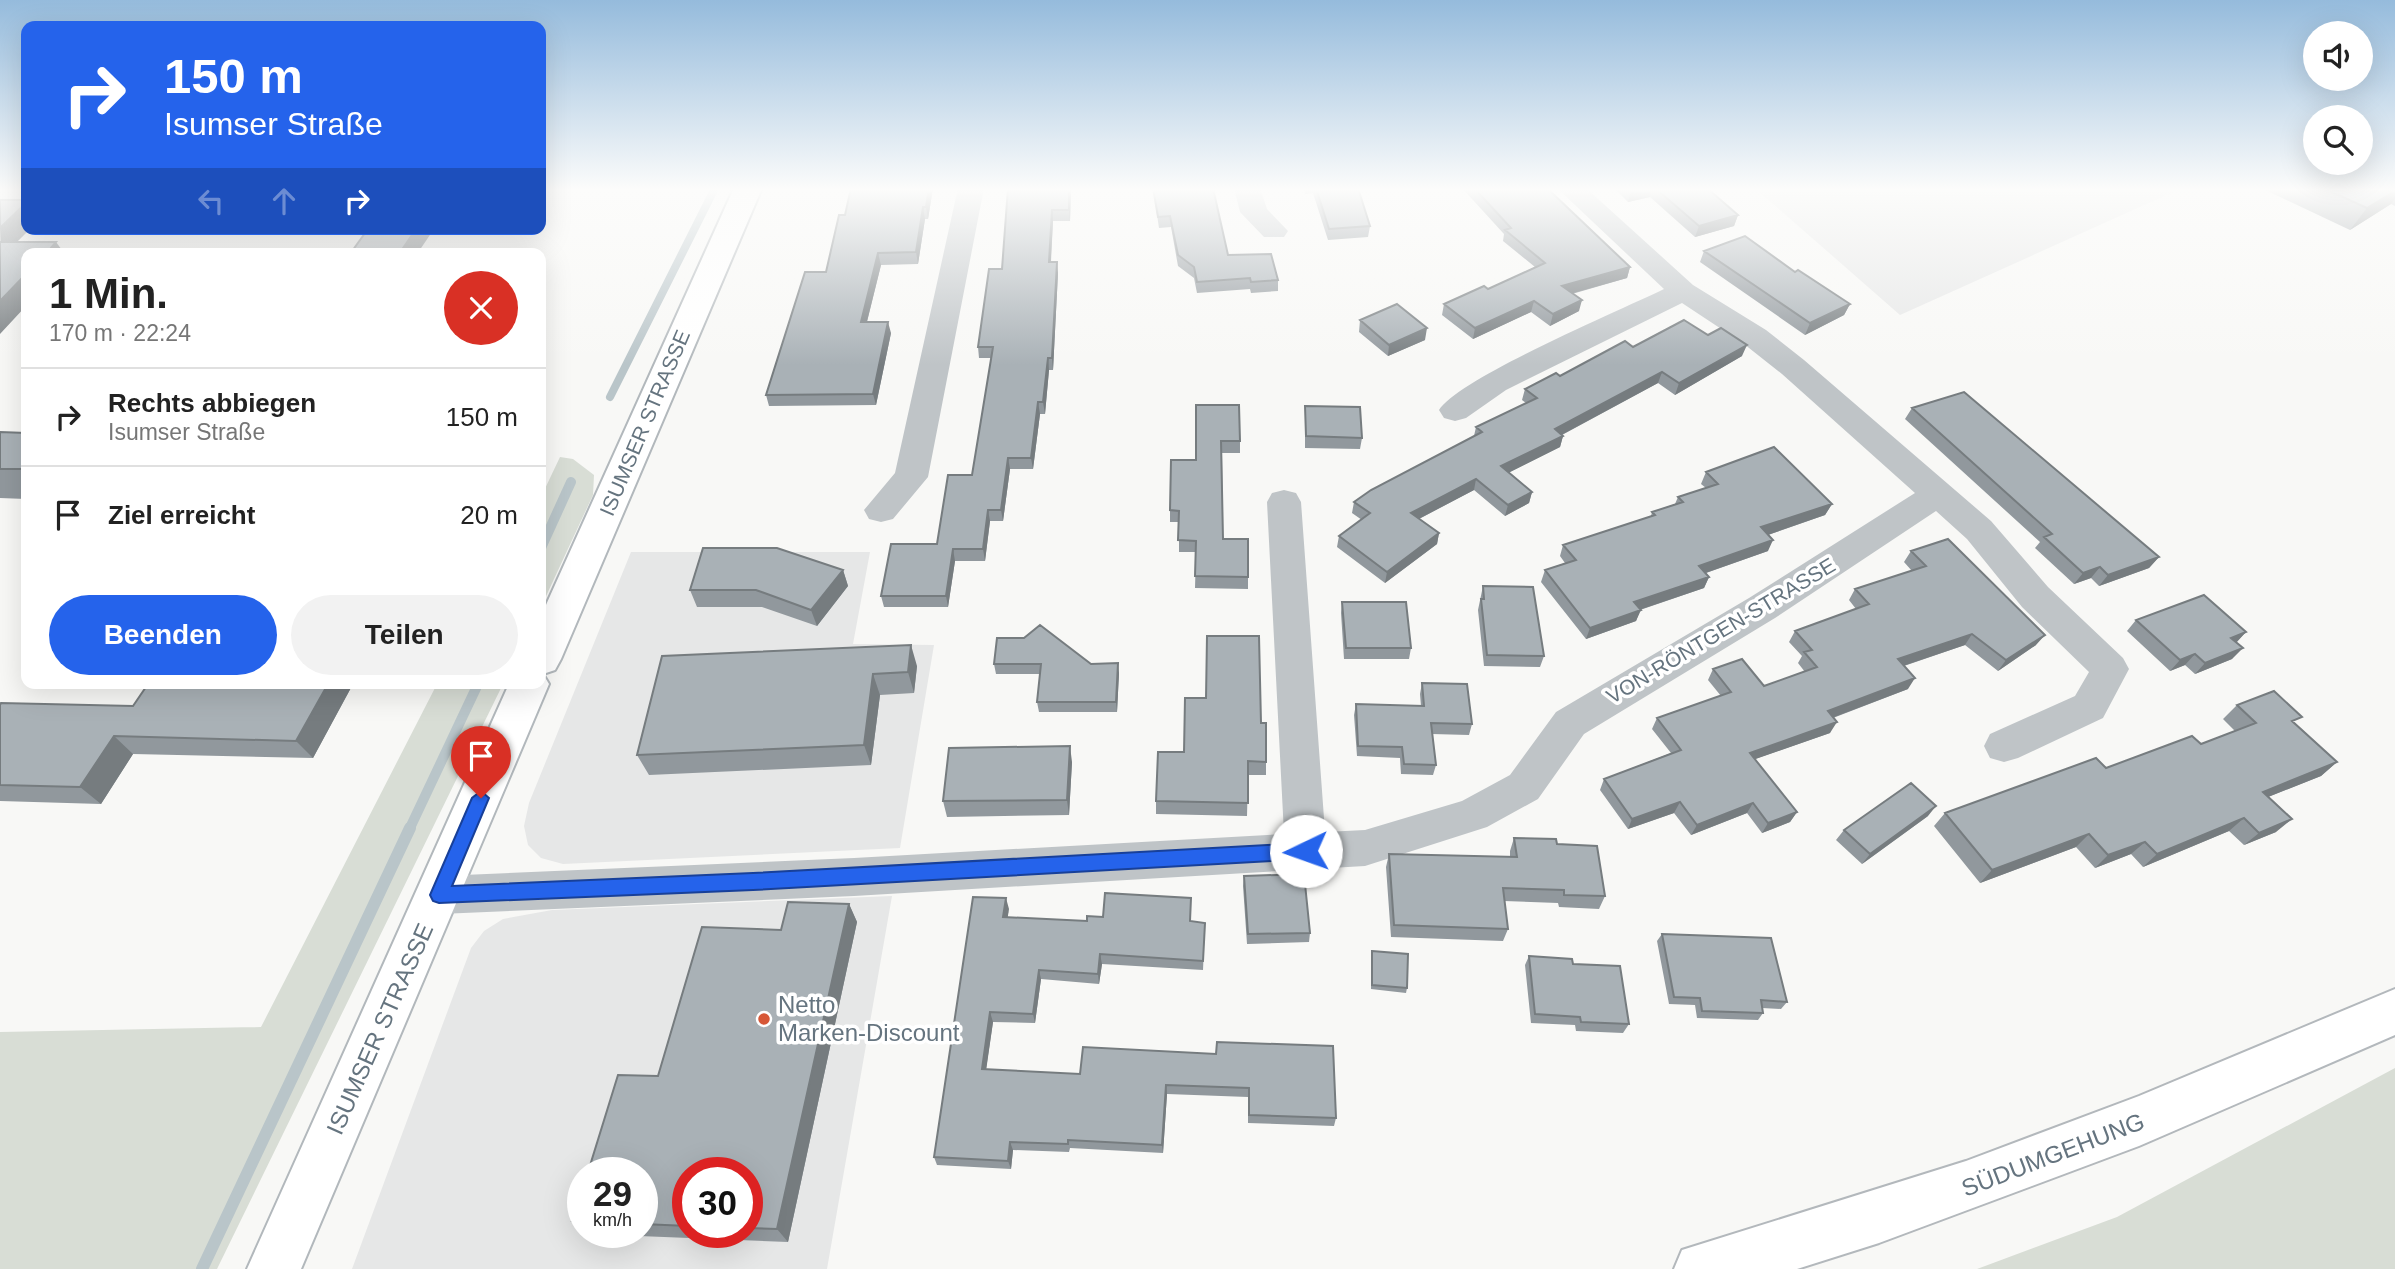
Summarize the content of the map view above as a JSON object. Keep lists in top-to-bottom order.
{
  "streets": {
    "street": ["ISUMSER STRASSE", "VON-RÖNTGEN-STRASSE", "SÜDUMGEHUNG"]
  },
  "places": ["Netto Marken-Discount"],
  "page": {
    "turn": ["150 m", "Isumser Straße"],
    "heading": ["1 Min.", "170 m · 22:24"],
    "list": [
      {
        "name": "Rechts abbiegen",
        "note": "Isumser Straße",
        "value": "150 m"
      },
      {
        "name": "Ziel erreicht",
        "value": "20 m"
      }
    ],
    "buttons": ["Beenden", "Teilen"],
    "speed": "29 km/h",
    "limit": "30"
  }
}
